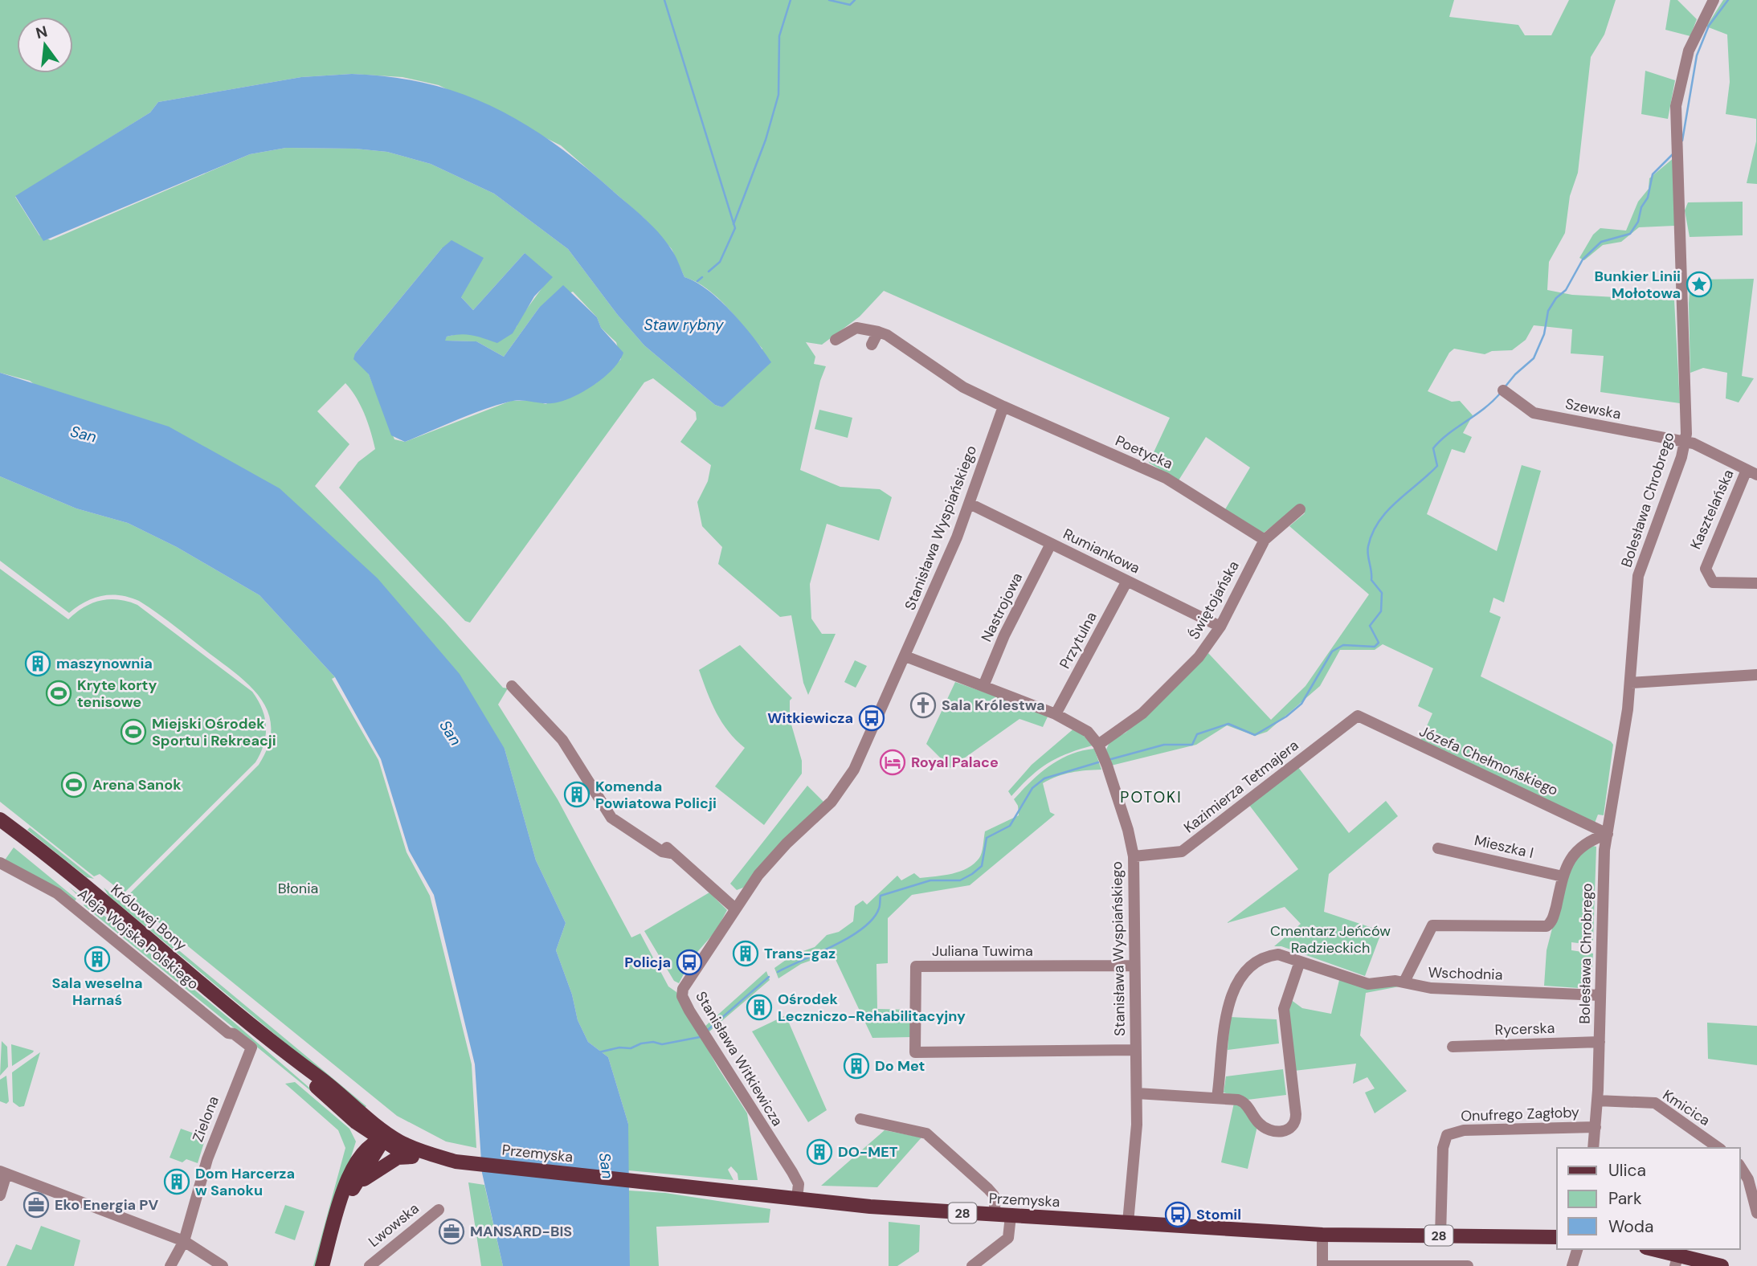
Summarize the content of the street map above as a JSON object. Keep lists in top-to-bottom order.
{
  "streets": {
    "main road": ["Królowej Bony", "Przemyska", "28"],
    "street": [
      "Szewska",
      "Poetycka",
      "Bolesława Chrobrego",
      "Kasztelańska",
      "Stanisława Wyspiańskiego",
      "Rumiankowa",
      "Świętojańska",
      "Nastrojowa",
      "Przytulna",
      "Józefa Chełmońskiego",
      "Kazimierza Tetmajera",
      "Mieszka I",
      "Aleja Wojska Polskiego",
      "Juliana Tuwima",
      "Wschodnia",
      "Rycerska",
      "Stanisława Witkiewicza",
      "Kmicica",
      "Onufrego Zagłoby",
      "Zielona",
      "Lwowska"
    ]
  },
  "crossings": [
    ["Szewska", "Bolesława Chrobrego"],
    ["Szewska", "Kasztelańska"],
    ["Poetycka", "Stanisława Wyspiańskiego"],
    ["Poetycka", "Świętojańska"],
    ["Bolesława Chrobrego", "Józefa Chełmońskiego"],
    ["Bolesława Chrobrego", "Wschodnia"],
    ["Bolesława Chrobrego", "Rycerska"],
    ["Bolesława Chrobrego", "Kmicica"],
    ["Bolesława Chrobrego", "Onufrego Zagłoby"],
    ["Stanisława Wyspiańskiego", "Rumiankowa"],
    ["Stanisława Wyspiańskiego", "Świętojańska"],
    ["Stanisława Wyspiańskiego", "Nastrojowa"],
    ["Stanisława Wyspiańskiego", "Przytulna"],
    ["Stanisława Wyspiańskiego", "Kazimierza Tetmajera"],
    ["Stanisława Wyspiańskiego", "Juliana Tuwima"],
    ["Stanisława Wyspiańskiego", "Stanisława Witkiewicza"],
    ["Stanisława Wyspiańskiego", "Przemyska"],
    ["Rumiankowa", "Świętojańska"],
    ["Rumiankowa", "Nastrojowa"],
    ["Rumiankowa", "Przytulna"],
    ["Józefa Chełmońskiego", "Kazimierza Tetmajera"],
    ["Królowej Bony", "Przemyska"],
    ["Królowej Bony", "28"],
    ["Aleja Wojska Polskiego", "Zielona"],
    ["Stanisława Witkiewicza", "Przemyska"],
    ["Onufrego Zagłoby", "Przemyska"],
    ["Przemyska", "28"]
  ],
  "districts": ["POTOKI"],
  "water": ["Staw rybny", "San"],
  "parks": ["Błonia", "Cmentarz Jeńców Radzieckich"],
  "places": {
    "place": ["Bunkier Linii Mołotowa"],
    "building": [
      "maszynownia",
      "Komenda Powiatowa Policji",
      "Trans-gaz",
      "Sala weselna Harnaś",
      "Ośrodek Leczniczo-Rehabilitacyjny",
      "Do Met",
      "DO-MET",
      "Dom Harcerza w Sanoku"
    ],
    "sports": ["Kryte korty tenisowe", "Miejski Ośrodek Sportu i Rekreacji", "Arena Sanok"],
    "church": ["Sala Królestwa"],
    "bus stop": ["Witkiewicza", "Policja", "Stomil"],
    "hotel": ["Royal Palace"],
    "office": ["Eko Energia PV", "MANSARD-BIS"]
  },
  "legend": ["Ulica", "Park", "Woda"],
  "north": "top"
}
